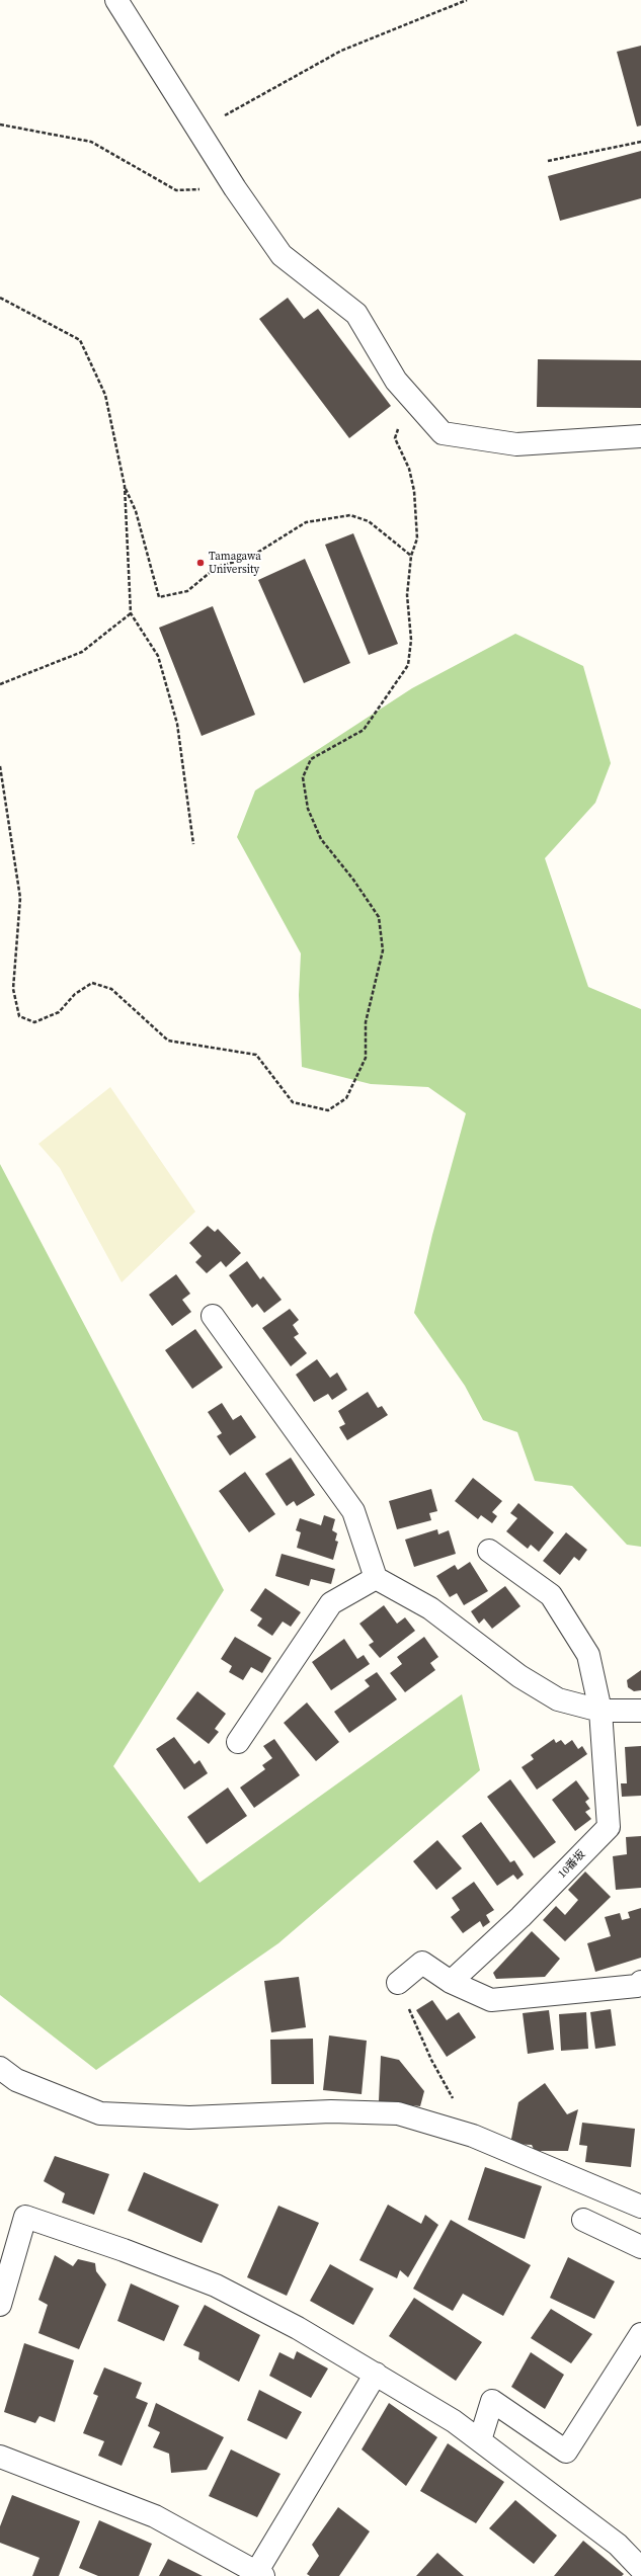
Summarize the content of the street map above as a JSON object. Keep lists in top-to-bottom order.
{
  "streets": {
    "street": ["10番坂"]
  },
  "places": ["Tamagawa University"]
}
